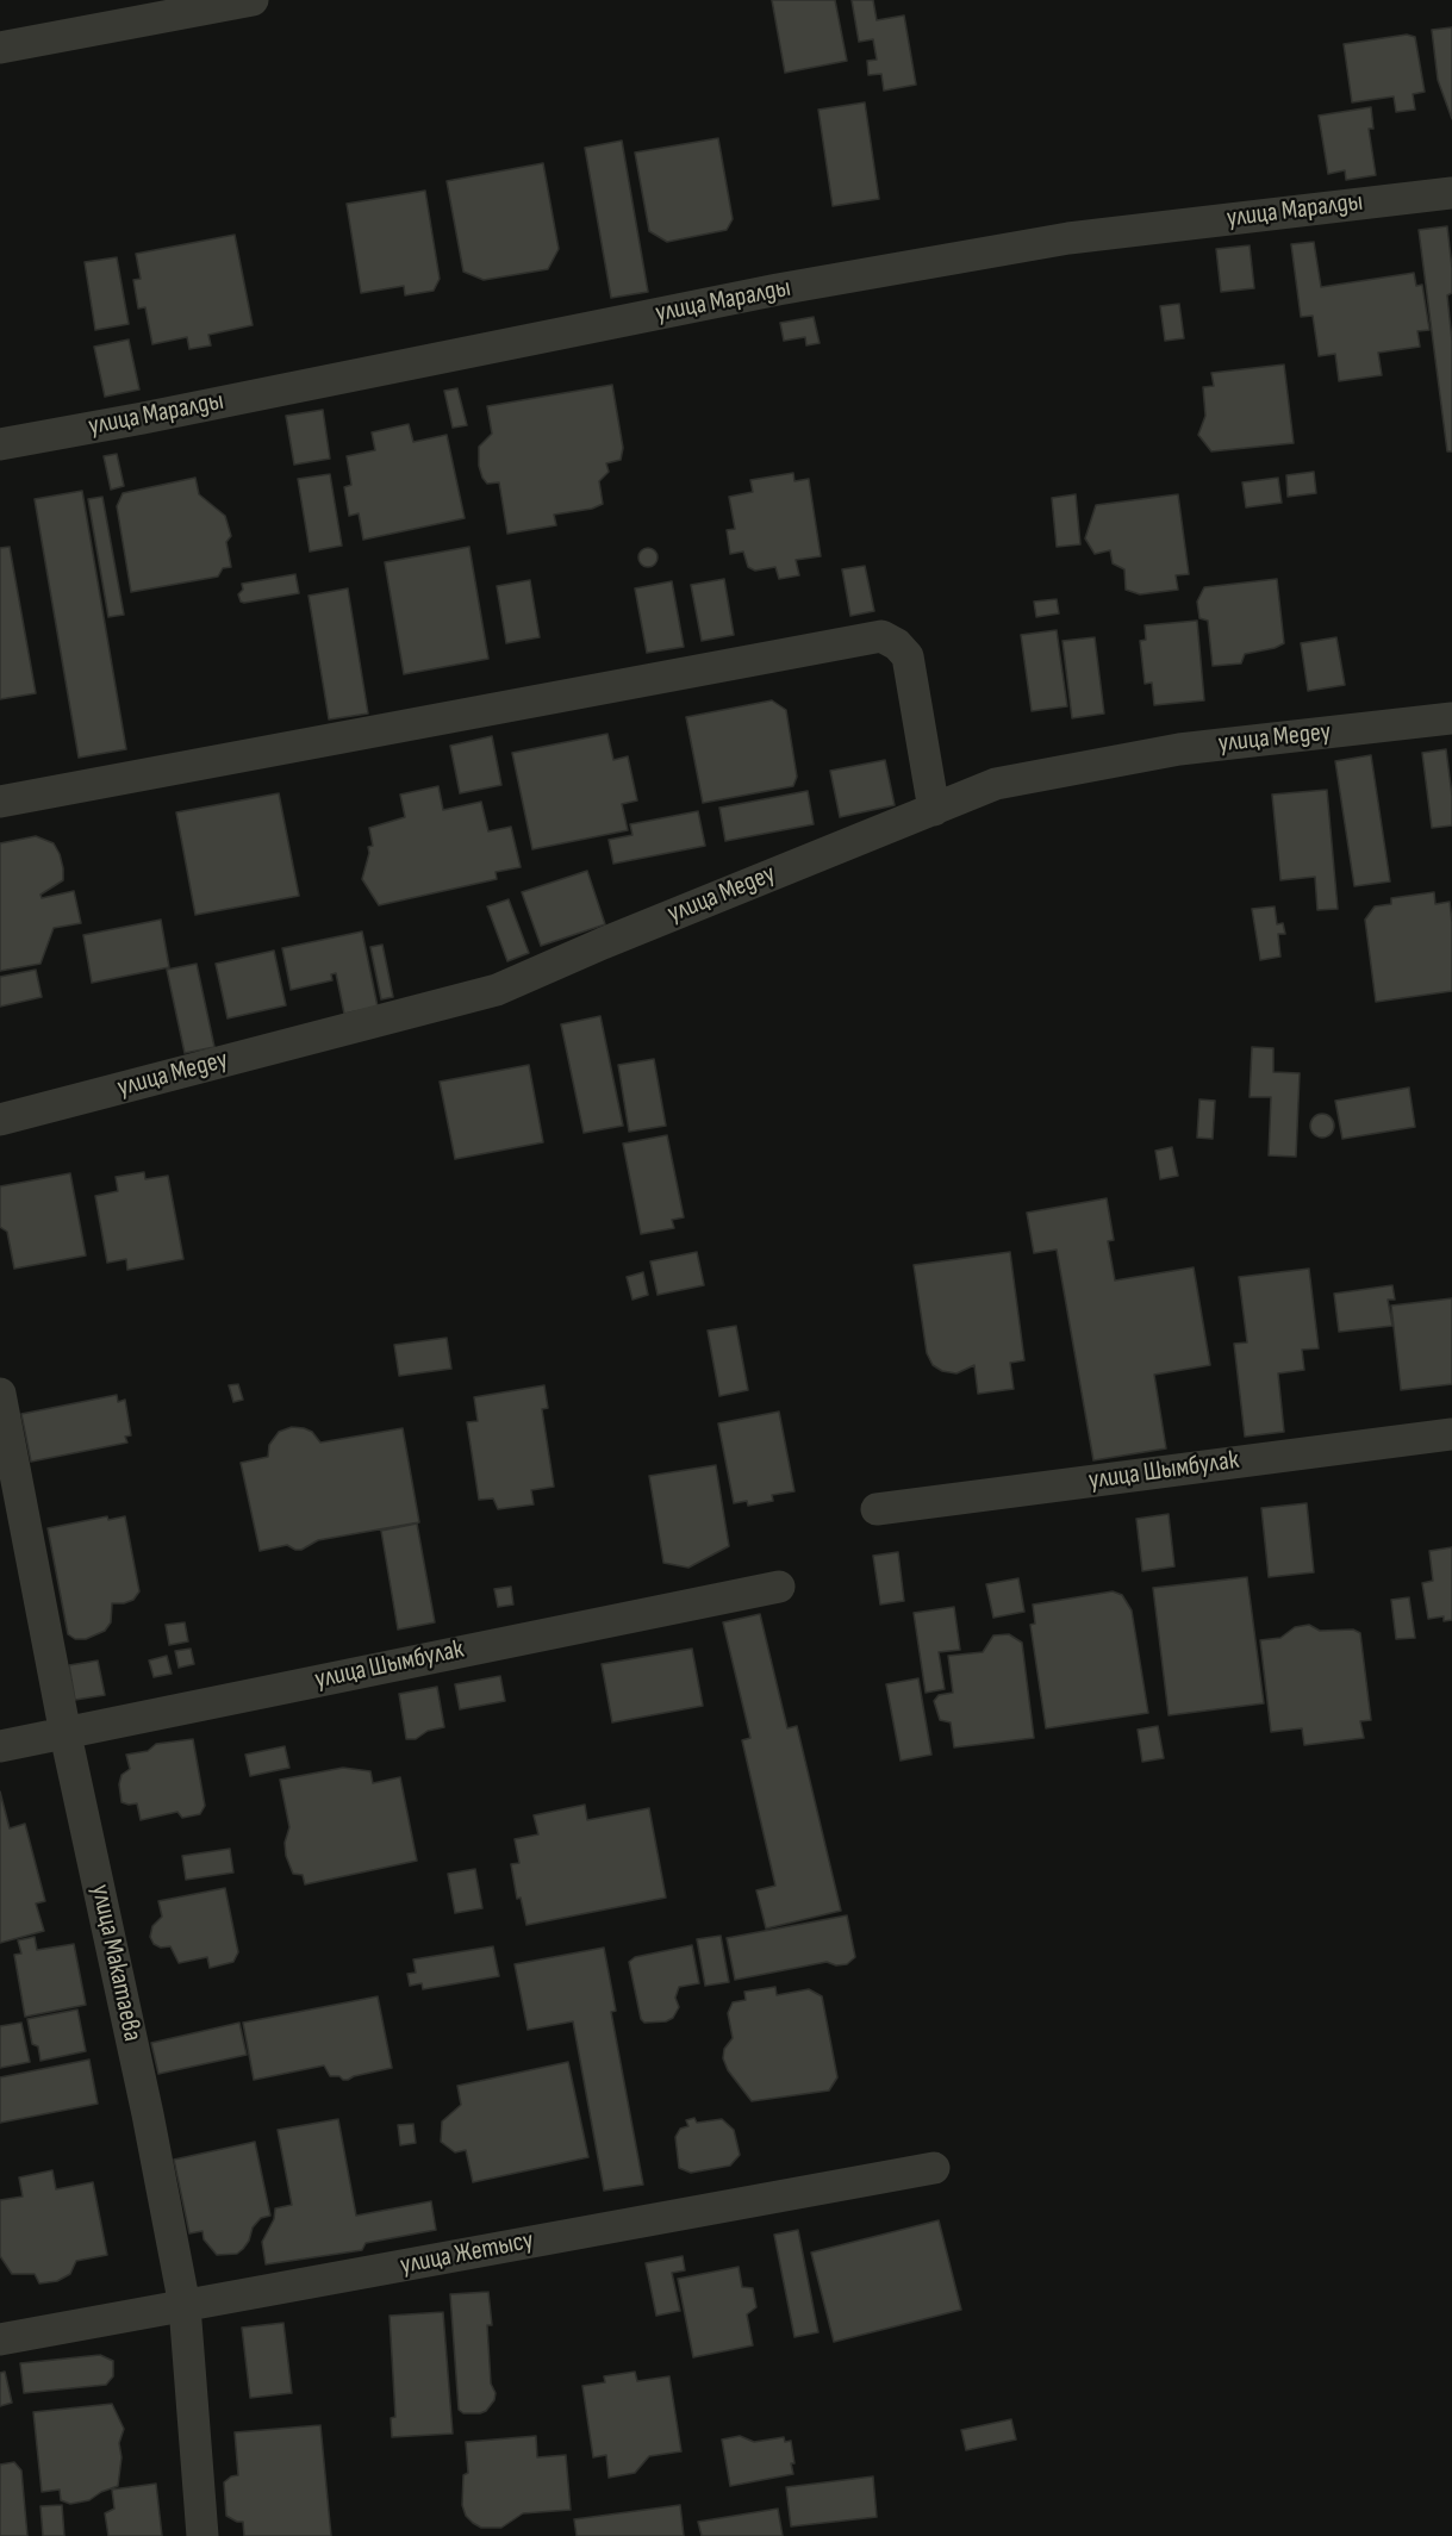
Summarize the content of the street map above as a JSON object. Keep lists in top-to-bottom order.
{
  "streets": {
    "street": [
      "улица Маралды",
      "улица Медеу",
      "улица Шымбулак",
      "улица Макатаева",
      "улица Жетысу"
    ]
  },
  "crossings": [
    ["улица Шымбулак", "улица Макатаева"],
    ["улица Макатаева", "улица Жетысу"]
  ]
}
